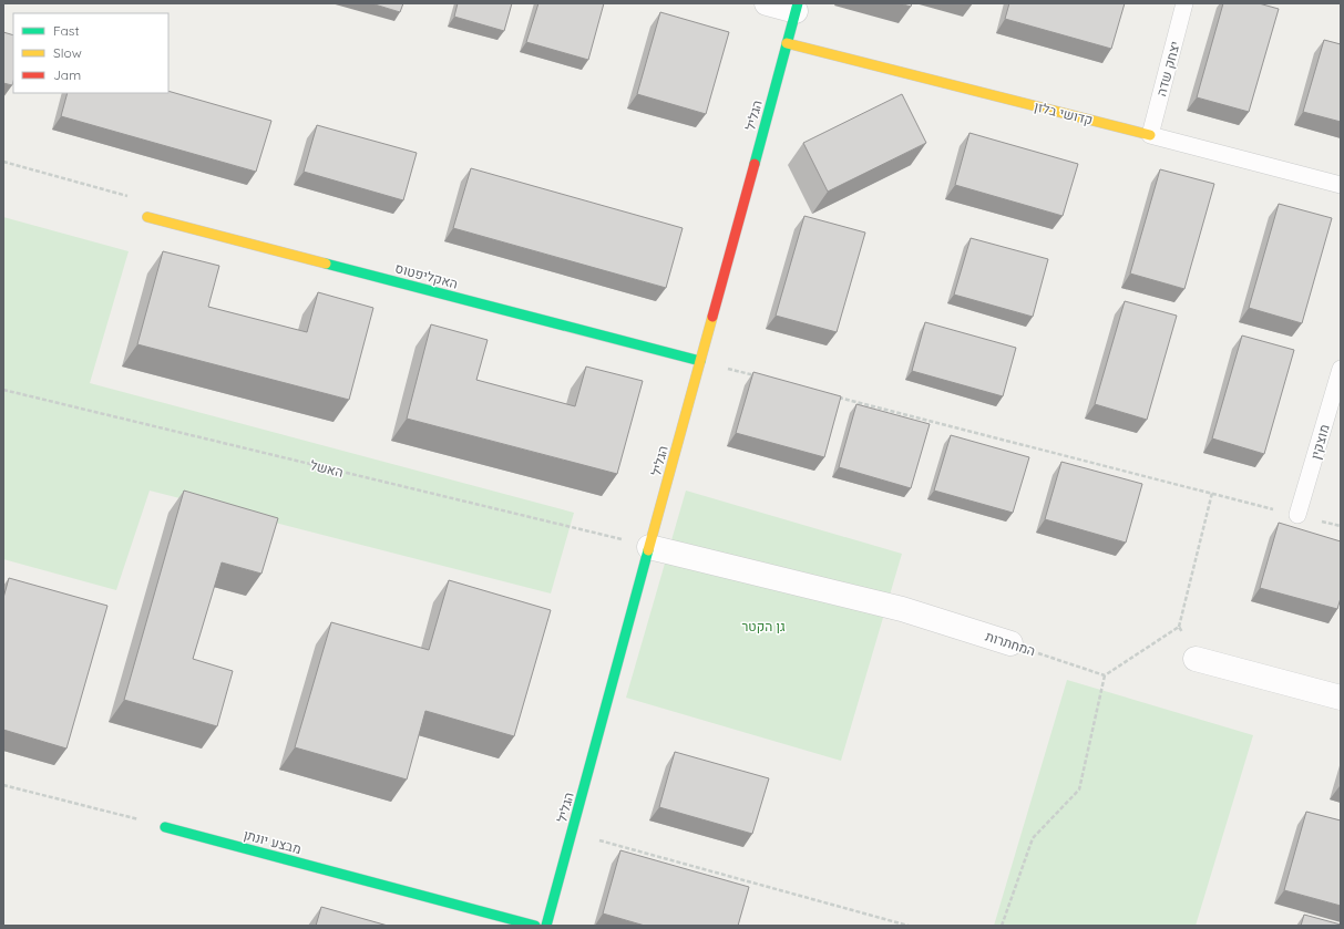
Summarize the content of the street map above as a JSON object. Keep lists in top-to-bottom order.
{
  "streets": {
    "street": [
      "קדושי בלזן",
      "הגליל",
      "האקליפטוס",
      "המחתרות",
      "מבצע יונתן"
    ],
    "lane": ["יצחק שדה", "מוצקין"],
    "path": ["האשל"]
  },
  "crossings": [
    ["יצחק שדה", "קדושי בלזן"],
    ["קדושי בלזן", "הגליל"],
    ["הגליל", "האקליפטוס"],
    ["הגליל", "האשל"],
    ["הגליל", "המחתרות"],
    ["האשל", "המחתרות"]
  ],
  "parks": ["גן הקטר"],
  "legend": ["Fast", "Slow", "Jam"]
}
